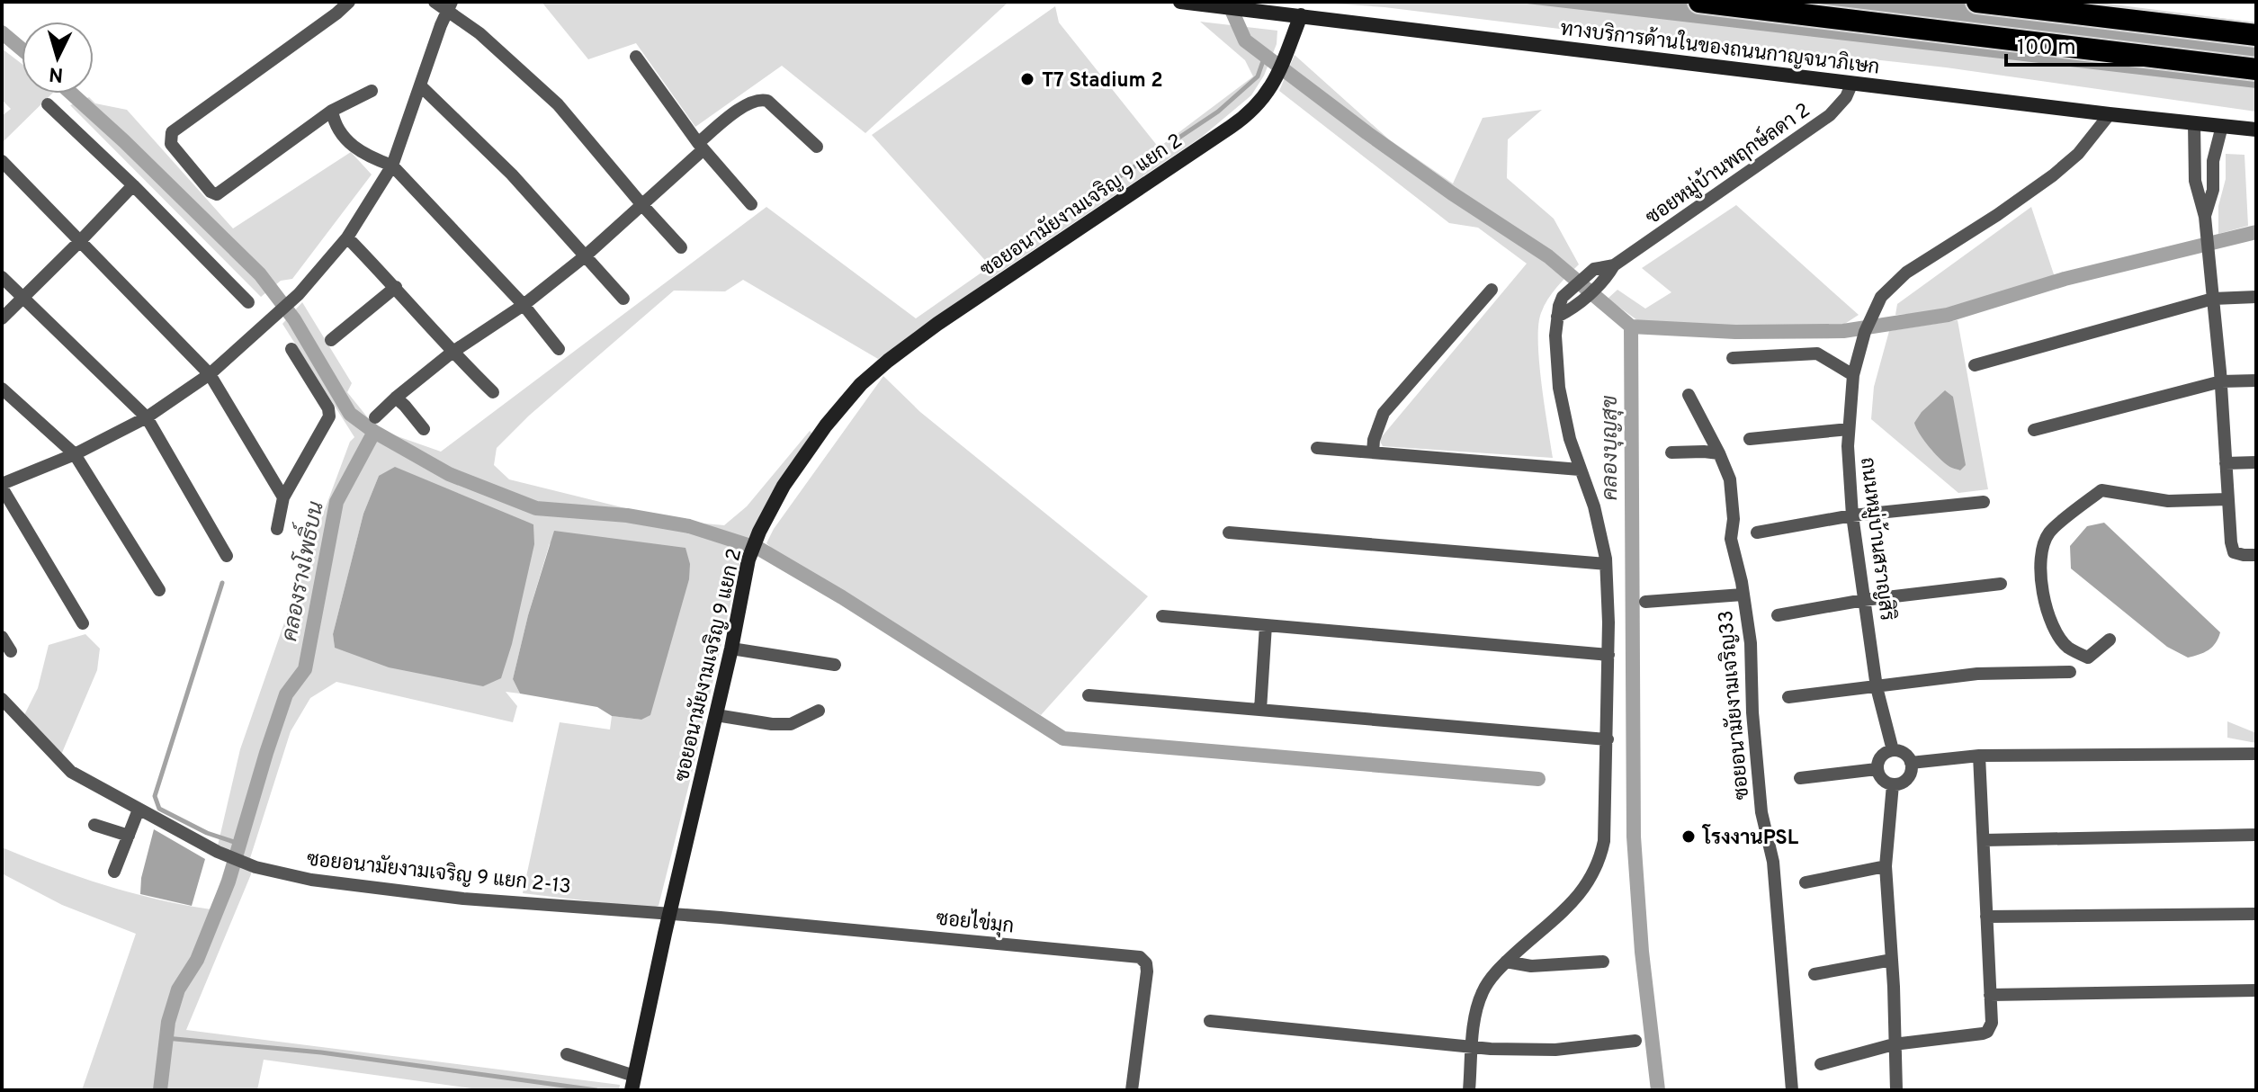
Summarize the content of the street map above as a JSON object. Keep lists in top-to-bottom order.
{
  "streets": {
    "street": [
      "ทางบริการด้านในของถนนกาญจนาภิเษก",
      "ซอยหมู่บ้านพฤกษ์ลดา 2",
      "ซอยอนามัยงามเจริญ 9 แยก 2",
      "ถนนหมู่บ้านสราญสิริ",
      "ซอยอนามัยงามเจริญ33",
      "ซอยอนามัยงามเจริญ 9 แยก 2-13",
      "ซอยไข่มุก"
    ]
  },
  "crossings": [
    ["ทางบริการด้านในของถนนกาญจนาภิเษก", "ซอยหมู่บ้านพฤกษ์ลดา 2"],
    ["ทางบริการด้านในของถนนกาญจนาภิเษก", "ซอยอนามัยงามเจริญ 9 แยก 2"],
    ["ทางบริการด้านในของถนนกาญจนาภิเษก", "ถนนหมู่บ้านสราญสิริ"],
    ["ซอยอนามัยงามเจริญ 9 แยก 2", "ซอยอนามัยงามเจริญ 9 แยก 2-13"],
    ["ซอยอนามัยงามเจริญ 9 แยก 2", "ซอยไข่มุก"],
    ["ซอยอนามัยงามเจริญ 9 แยก 2-13", "ซอยไข่มุก"]
  ],
  "water": ["คลองบุญสุข", "คลองรางโพธิ์บน"],
  "places": ["T7 Stadium 2", "โรงงานPSL"],
  "scale_bar": "100 m",
  "north": "bottom"
}
